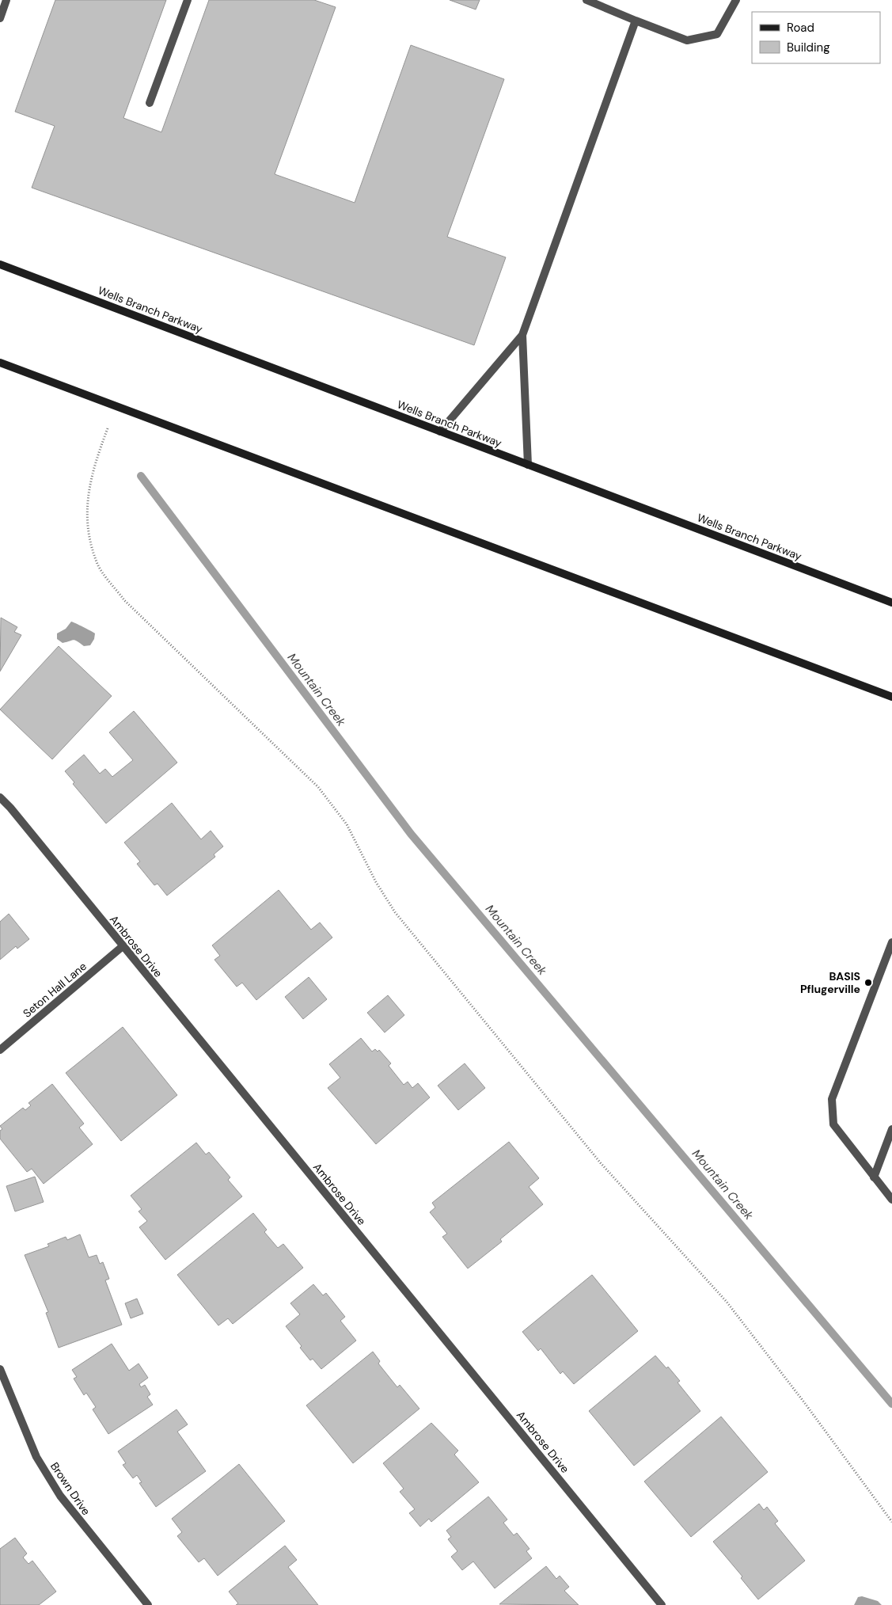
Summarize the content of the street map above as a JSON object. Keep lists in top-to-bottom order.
{
  "streets": {
    "main road": ["Wells Branch Parkway"],
    "street": ["Ambrose Drive", "Seton Hall Lane", "Brown Drive"]
  },
  "crossings": [
    ["Ambrose Drive", "Seton Hall Lane"]
  ],
  "water": ["Mountain Creek"],
  "places": ["BASIS Pflugerville"],
  "legend": ["Road", "Building"]
}
